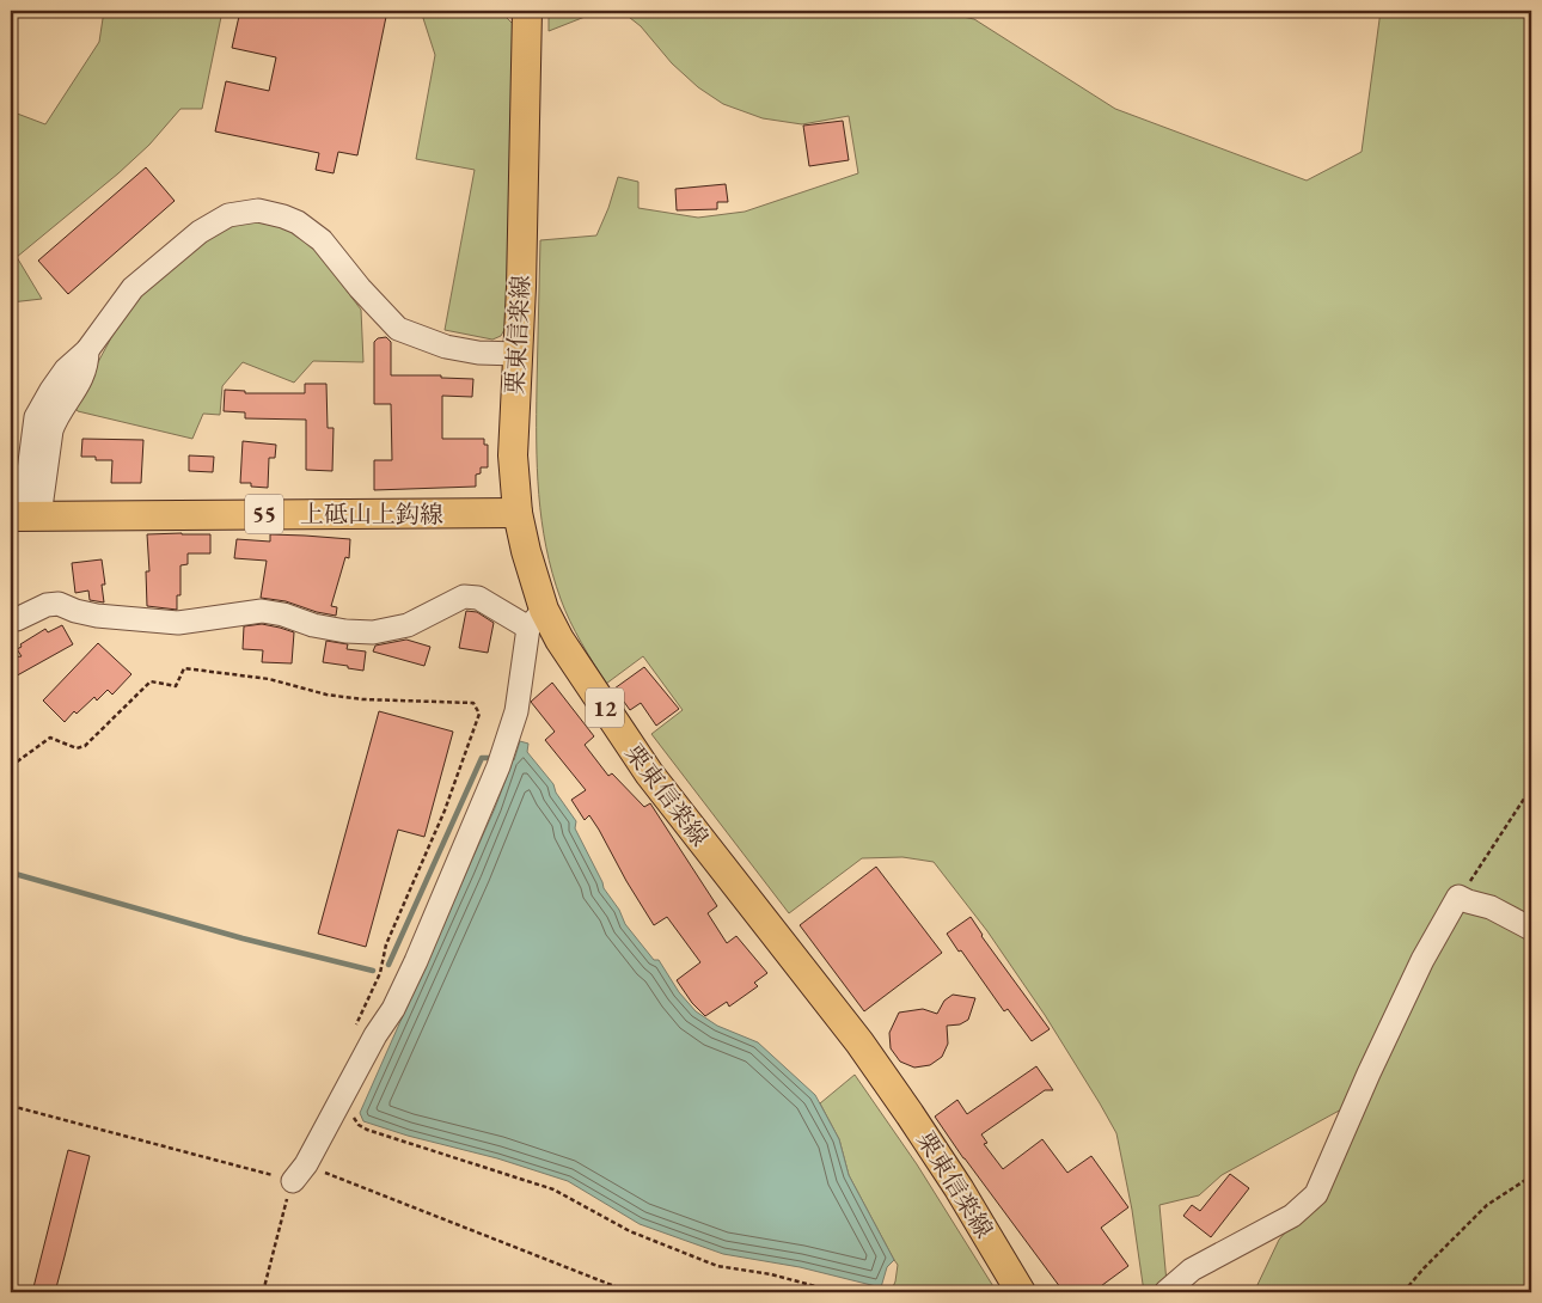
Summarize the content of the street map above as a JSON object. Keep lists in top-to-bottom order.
{
  "streets": {
    "main road": [
      "栗東信楽線",
      "55",
      "上砥山上鈎線",
      "12"
    ]
  },
  "crossings": [
    ["栗東信楽線", "上砥山上鈎線"]
  ]
}
